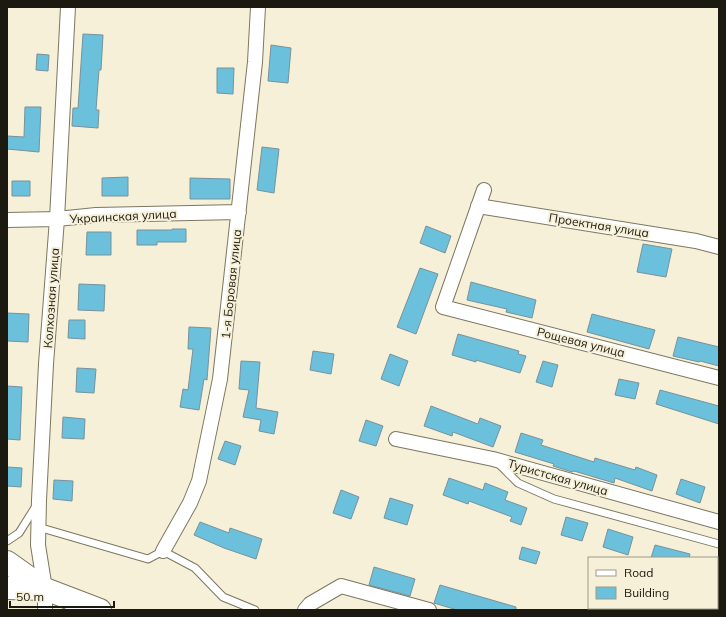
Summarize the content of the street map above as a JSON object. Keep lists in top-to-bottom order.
{
  "streets": {
    "street": [
      "Украинская улица",
      "Проектная улица",
      "1-я Боровая улица",
      "Колхозная улица",
      "Рощевая улица",
      "Туристская улица"
    ]
  },
  "crossings": [
    ["Украинская улица", "1-я Боровая улица"],
    ["Украинская улица", "Колхозная улица"],
    ["Проектная улица", "Рощевая улица"]
  ],
  "legend": ["Road", "Building"],
  "scale_bar": "50 m"
}
